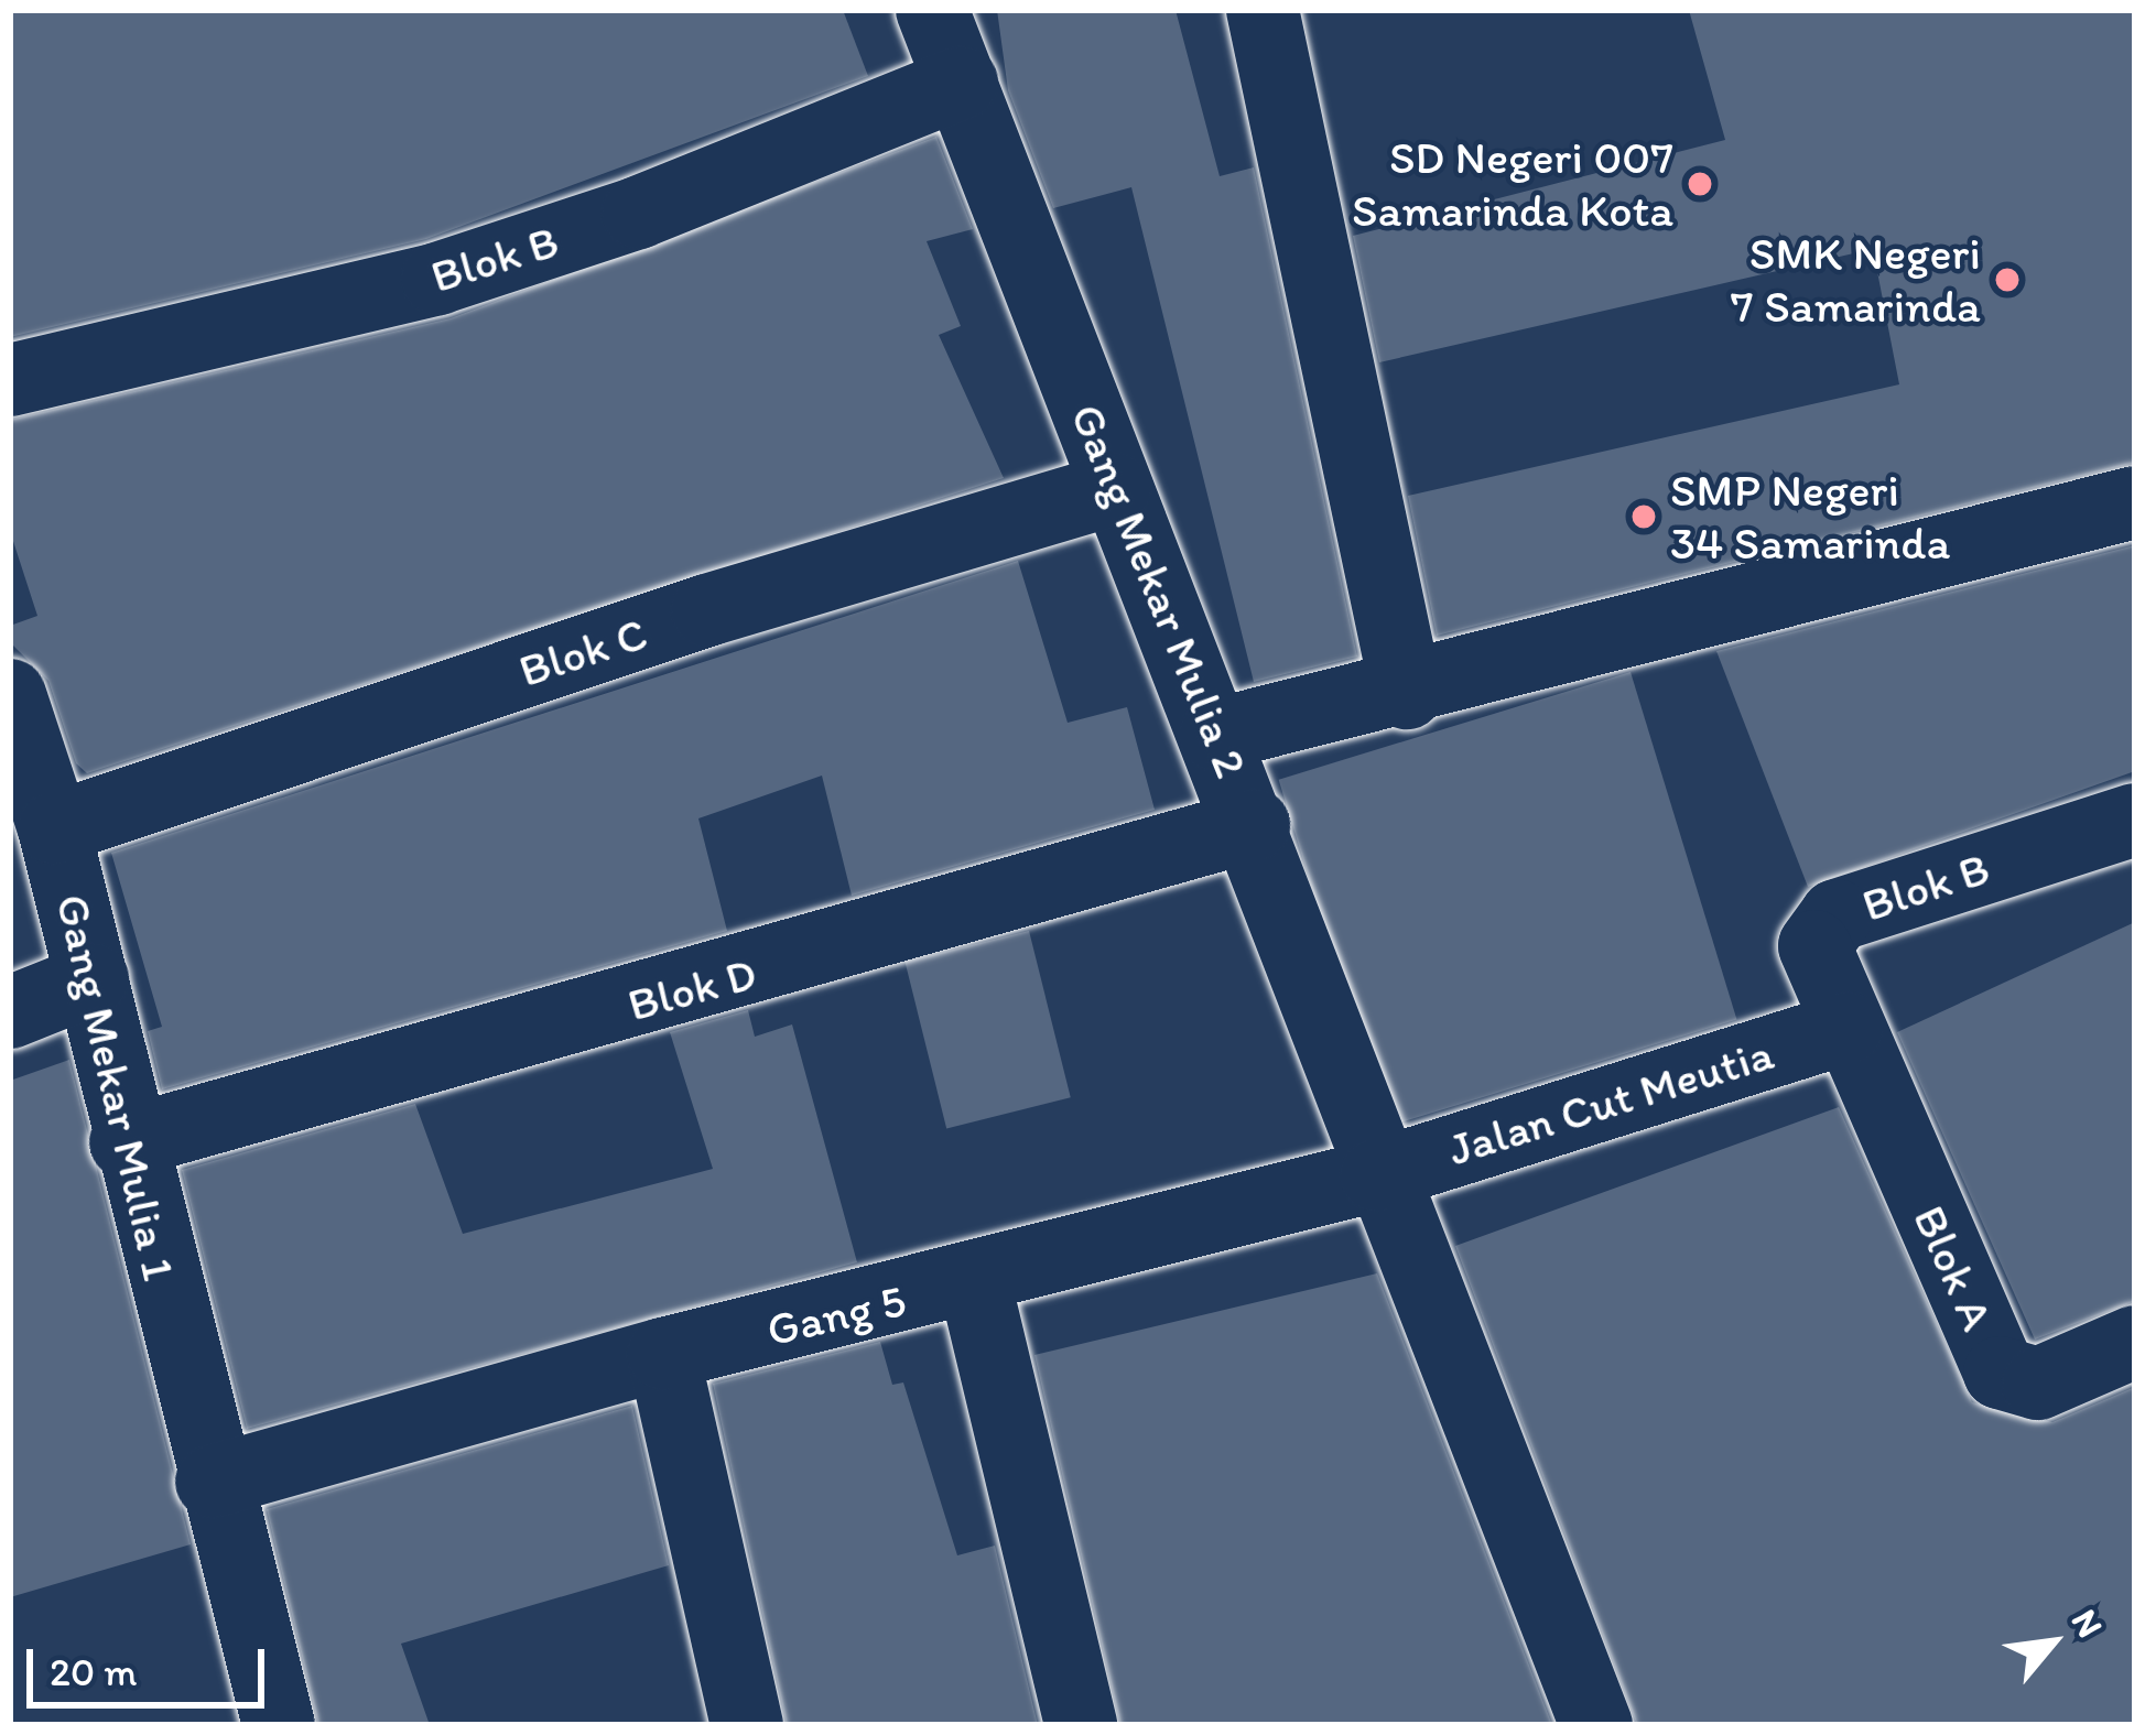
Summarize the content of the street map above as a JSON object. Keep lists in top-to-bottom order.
{
  "streets": {
    "street": [
      "Blok B",
      "Gang Mekar Mulia 2",
      "Blok C",
      "Blok D",
      "Gang Mekar Mulia 1",
      "Jalan Cut Meutia",
      "Blok A",
      "Gang 5"
    ]
  },
  "crossings": [
    ["Blok B", "Gang Mekar Mulia 2"],
    ["Blok B", "Jalan Cut Meutia"],
    ["Blok B", "Blok A"],
    ["Gang Mekar Mulia 2", "Blok C"],
    ["Gang Mekar Mulia 2", "Blok D"],
    ["Gang Mekar Mulia 2", "Jalan Cut Meutia"],
    ["Gang Mekar Mulia 2", "Gang 5"],
    ["Blok C", "Gang Mekar Mulia 1"],
    ["Blok D", "Gang Mekar Mulia 1"],
    ["Gang Mekar Mulia 1", "Gang 5"],
    ["Jalan Cut Meutia", "Blok A"],
    ["Jalan Cut Meutia", "Gang 5"]
  ],
  "places": ["SD Negeri 007 Samarinda Kota", "SMK Negeri 7 Samarinda", "SMP Negeri 34 Samarinda"],
  "scale_bar": "20 m",
  "north": "top right"
}
